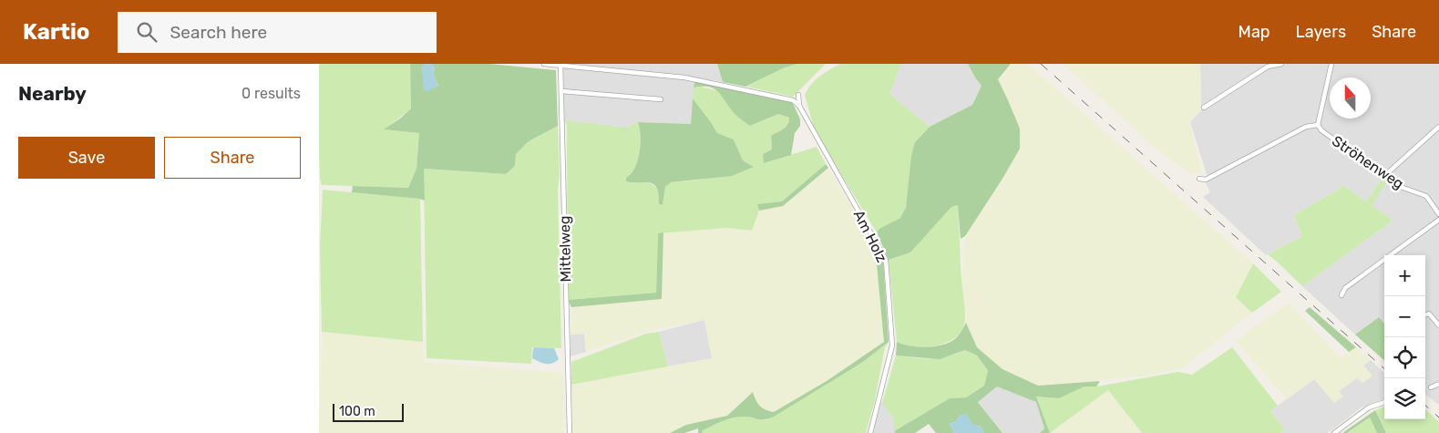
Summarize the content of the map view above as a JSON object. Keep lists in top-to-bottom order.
{
  "streets": {
    "street": ["Ströhenweg", "Am Holz", "Mittelweg"]
  },
  "scale_bar": "100 m",
  "north": "top",
  "page": {
    "header": "Kartio",
    "search": "Search here",
    "nav": ["Map", "Layers", "Share"],
    "heading": ["Nearby", "0 results"],
    "buttons": ["Save", "Share"],
    "map_buttons": ["+", "−"],
    "scale": "100 m"
  }
}
